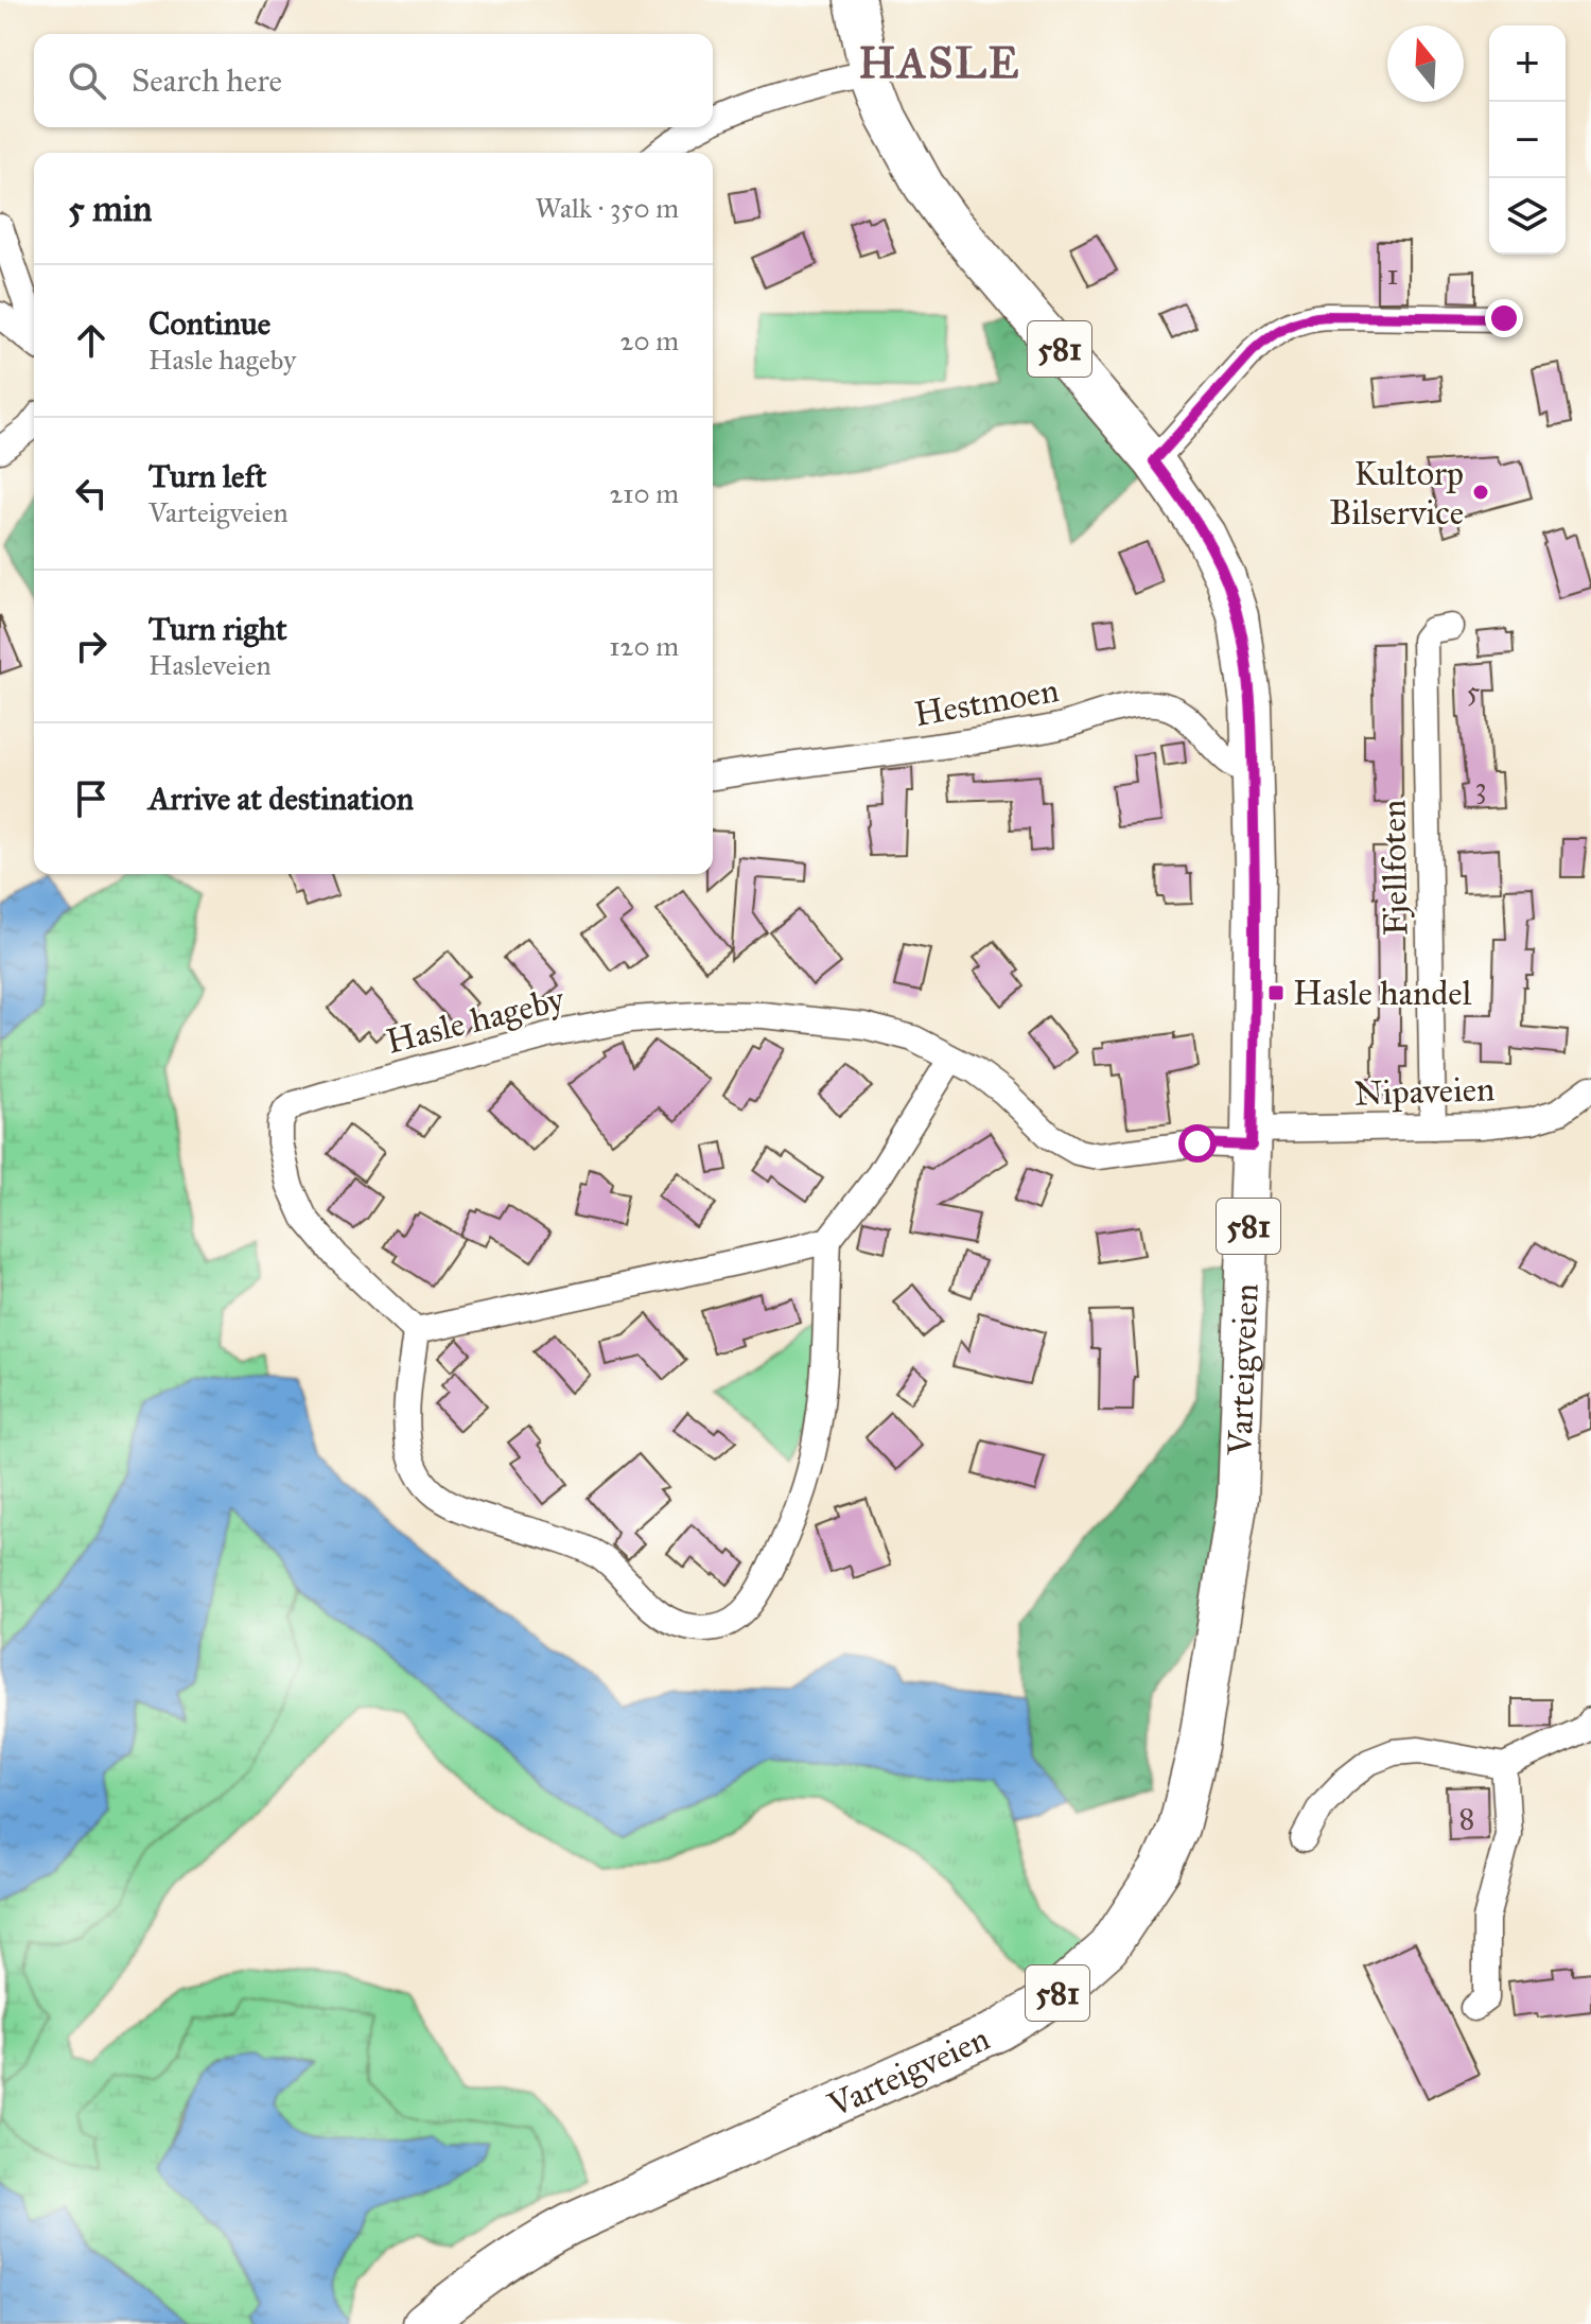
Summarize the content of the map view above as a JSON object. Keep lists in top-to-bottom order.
{
  "streets": {
    "main road": ["581", "Varteigveien"],
    "street": [
      "Hestmoen",
      "Fjellfoten",
      "Hasle hageby",
      "Nipaveien"
    ]
  },
  "crossings": [
    ["Hestmoen", "Varteigveien"],
    ["Fjellfoten", "Nipaveien"],
    ["Hasle hageby", "Nipaveien"],
    ["Hasle hageby", "Varteigveien"],
    ["Nipaveien", "Varteigveien"]
  ],
  "districts": ["HASLE"],
  "places": {
    "other": ["Kultorp Bilservice"],
    "transit": ["Hasle handel"]
  },
  "house_numbers": [
    "1",
    "5",
    "3",
    "8"
  ],
  "north": "top",
  "page": {
    "map_buttons": ["+", "−"],
    "search": "Search here",
    "heading": ["5 min", "Walk · 350 m"],
    "list": [
      ["Continue", "Hasle hageby", "20 m"],
      ["Turn left", "Varteigveien", "210 m"],
      ["Turn right", "Hasleveien", "120 m"],
      "Arrive at destination"
    ]
  }
}
